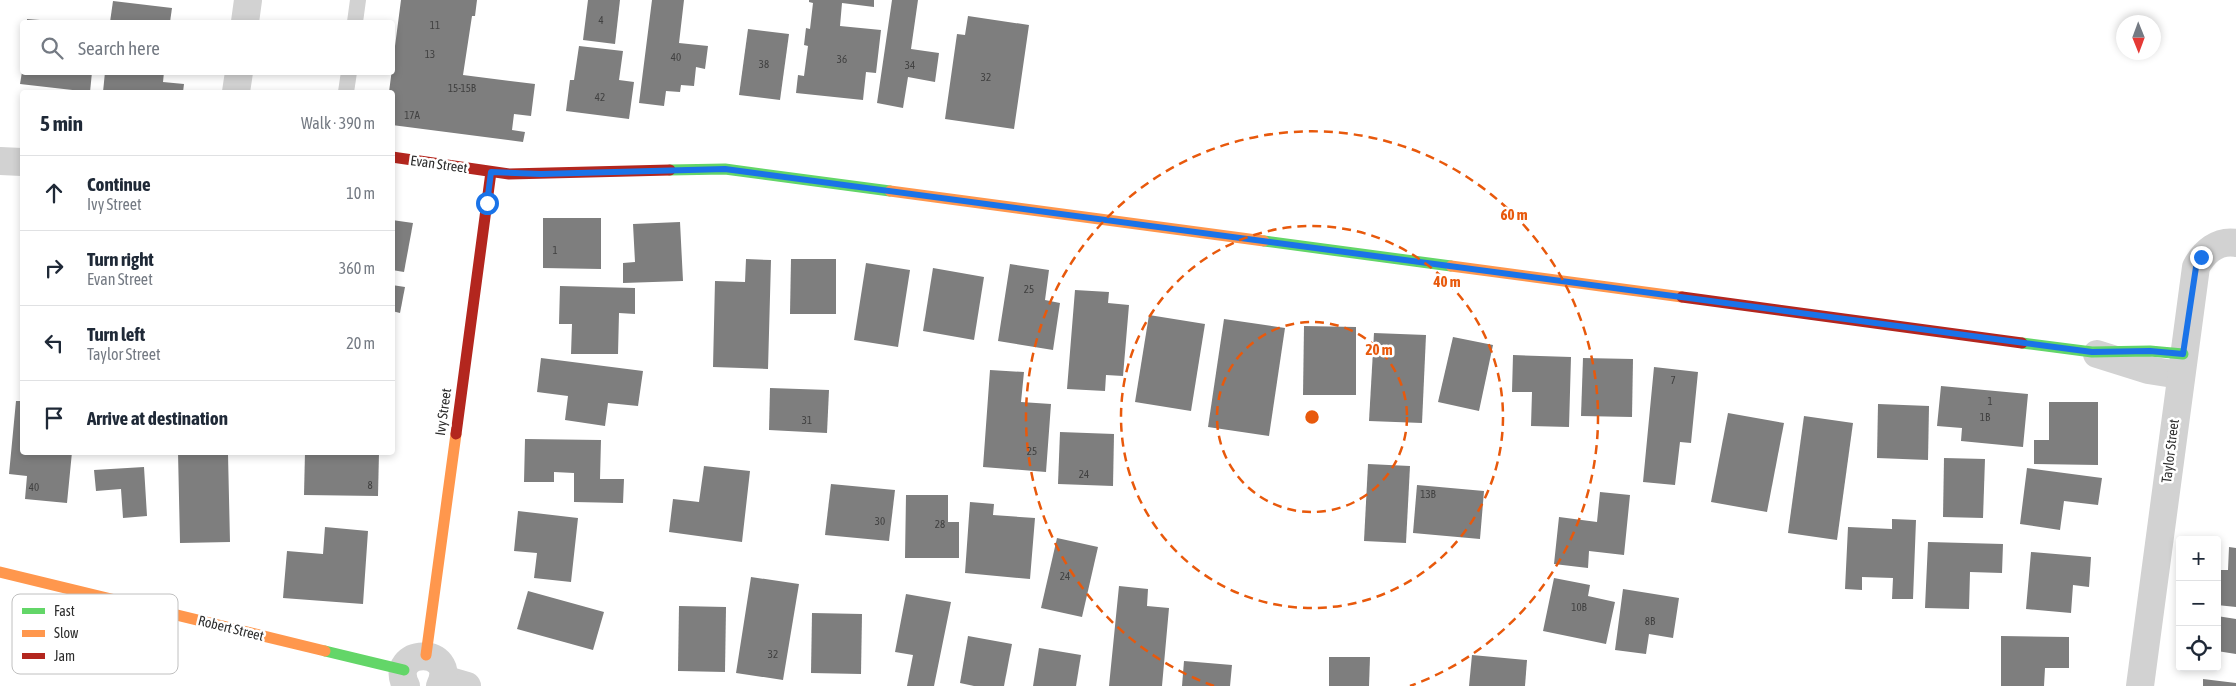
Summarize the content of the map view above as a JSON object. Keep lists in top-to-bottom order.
{
  "streets": {
    "street": [
      "Evan Street",
      "Ivy Street",
      "Taylor Street",
      "Robert Street"
    ]
  },
  "crossings": [
    ["Evan Street", "Ivy Street"],
    ["Evan Street", "Taylor Street"],
    ["Ivy Street", "Robert Street"]
  ],
  "house_numbers": [
    "4",
    "11",
    "13",
    "40",
    "36",
    "38",
    "34",
    "32",
    "15-15B",
    "42",
    "17A",
    "1",
    "25",
    "7",
    "1",
    "1B",
    "31",
    "25",
    "24",
    "8",
    "40",
    "13B",
    "30",
    "28",
    "24",
    "10B",
    "8B",
    "32"
  ],
  "legend": ["Fast", "Slow", "Jam"],
  "north": "bottom",
  "page": {
    "search": "Search here",
    "heading": ["5 min", "Walk · 390 m"],
    "list": [
      ["Continue", "Ivy Street", "10 m"],
      ["Turn right", "Evan Street", "360 m"],
      ["Turn left", "Taylor Street", "20 m"],
      "Arrive at destination"
    ],
    "map_buttons": ["+", "−"]
  },
  "rings": ["60 m", "40 m", "20 m"]
}
